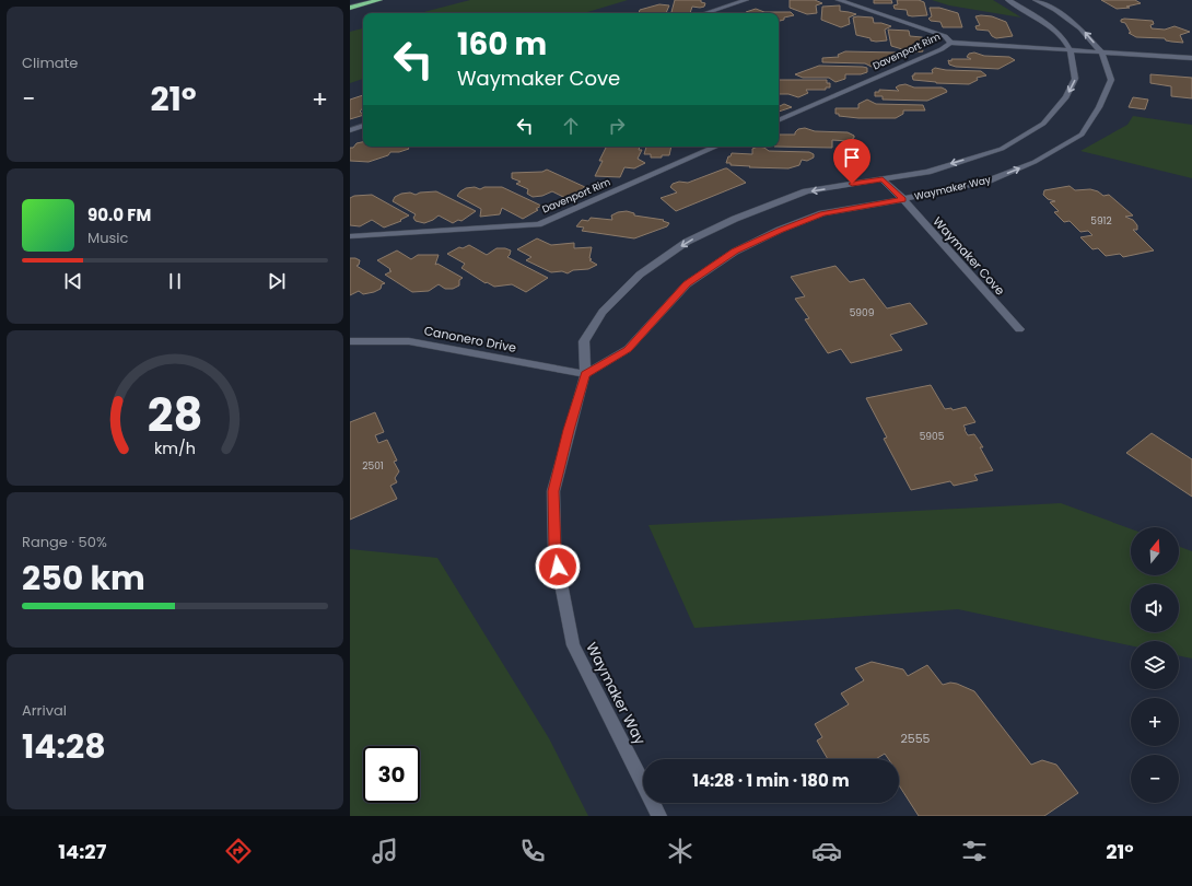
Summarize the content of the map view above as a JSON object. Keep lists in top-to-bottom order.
{
  "streets": {
    "street": [
      "Davenport Rim",
      "Waymaker Way",
      "Waymaker Cove",
      "Canonero Drive"
    ]
  },
  "crossings": [
    ["Davenport Rim", "Waymaker Way"],
    ["Waymaker Way", "Waymaker Cove"],
    ["Waymaker Way", "Canonero Drive"]
  ],
  "house_numbers": [
    "5912",
    "5909",
    "5905",
    "2501",
    "2555"
  ],
  "north": "top",
  "page": {
    "tile": [
      "Climate",
      ["Range · 50%", "250 km"],
      ["Arrival", "14:28"]
    ],
    "turn": ["160 m", "Waymaker Cove"],
    "heat": ["−", "21°", "+"],
    "song": ["90.0 FM", "Music"],
    "map_buttons": ["+", "−"],
    "limit": "30",
    "trip": "14:28 · 1 min · 180 m",
    "tabs": ["14:27", "21°"],
    "gauge": ["28", "km/h"]
  }
}
